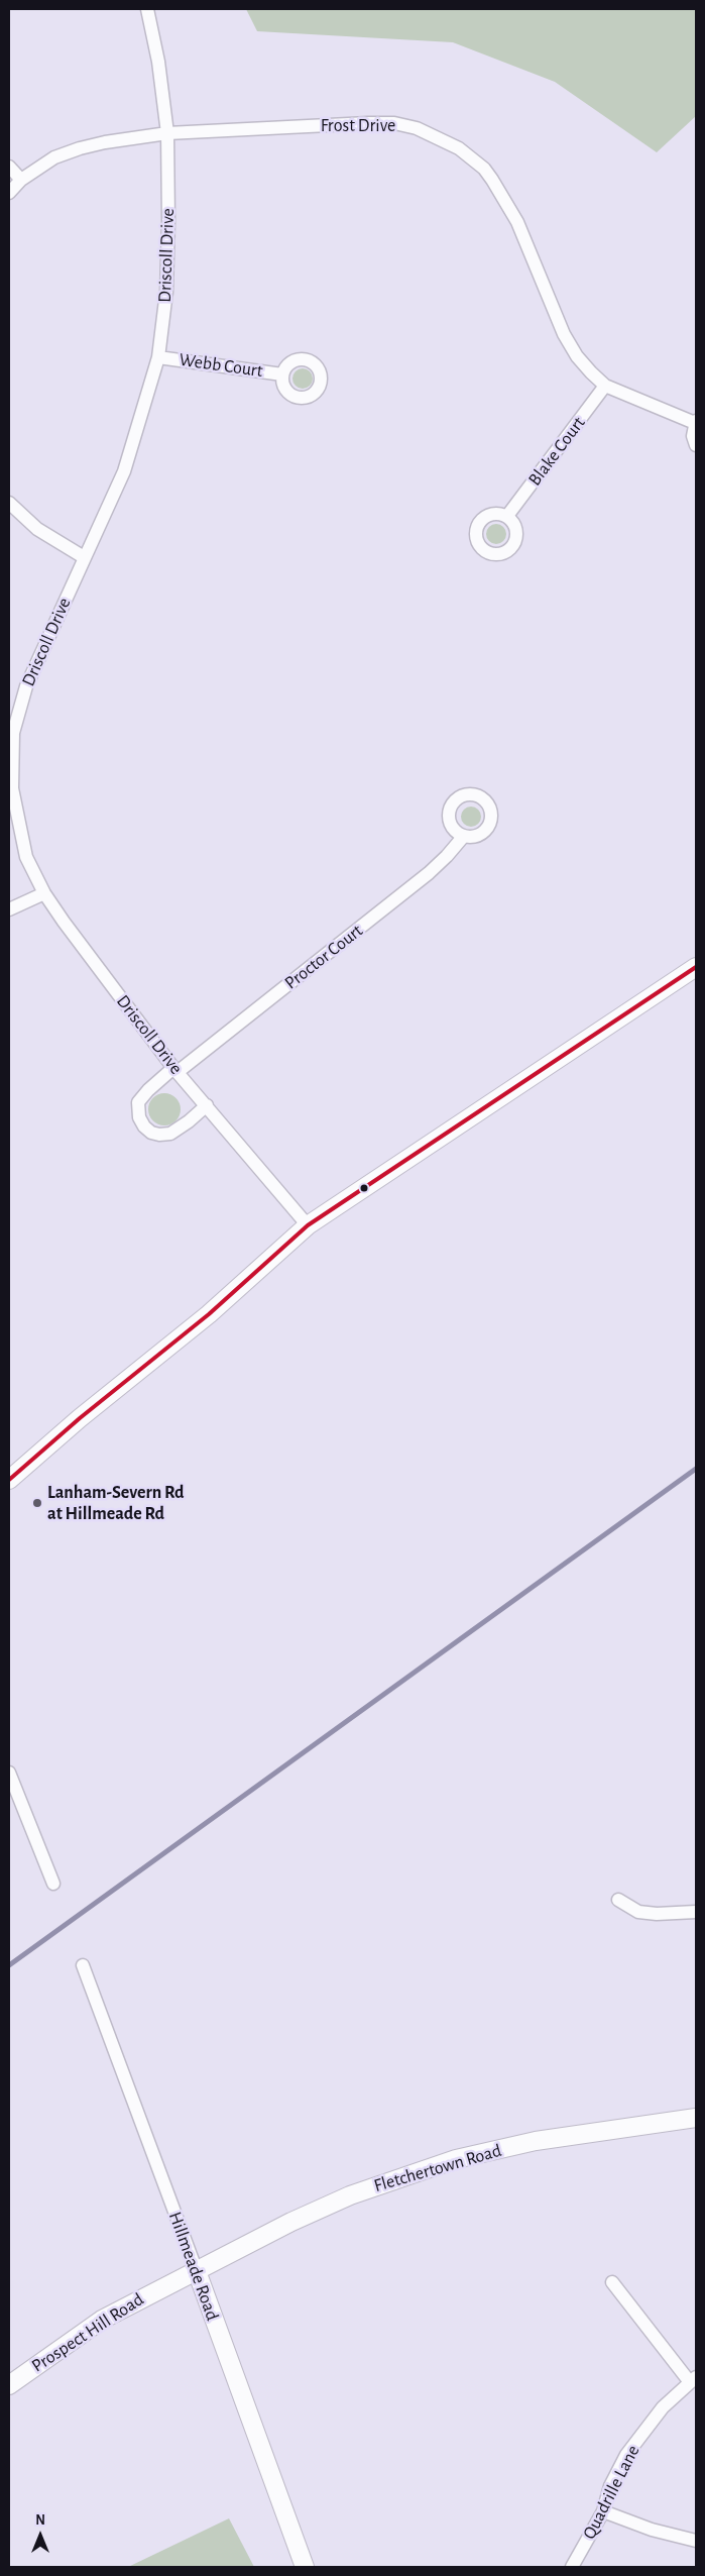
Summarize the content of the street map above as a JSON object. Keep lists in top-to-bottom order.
{
  "streets": {
    "street": [
      "Frost Drive",
      "Driscoll Drive",
      "Webb Court",
      "Blake Court",
      "Proctor Court",
      "Fletchertown Road",
      "Hillmeade Road",
      "Prospect Hill Road",
      "Quadrille Lane"
    ]
  },
  "crossings": [
    ["Frost Drive", "Driscoll Drive"],
    ["Frost Drive", "Blake Court"],
    ["Driscoll Drive", "Webb Court"],
    ["Driscoll Drive", "Proctor Court"],
    ["Fletchertown Road", "Hillmeade Road"],
    ["Fletchertown Road", "Prospect Hill Road"],
    ["Hillmeade Road", "Prospect Hill Road"]
  ],
  "places": ["Lanham-Severn Rd at Hillmeade Rd"],
  "north": "top"
}
